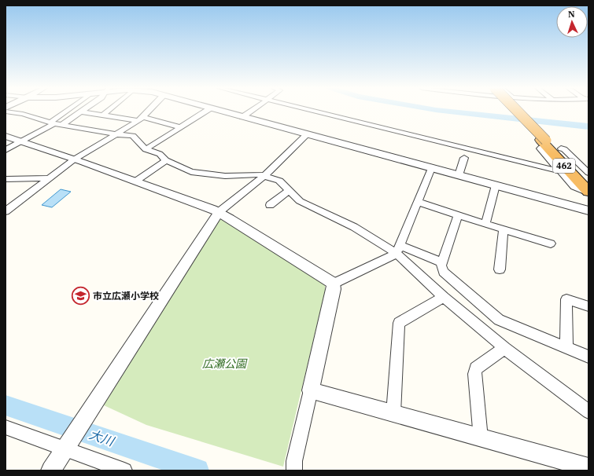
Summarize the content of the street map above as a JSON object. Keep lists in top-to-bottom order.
{
  "streets": {
    "highway": ["462"]
  },
  "water": ["大川"],
  "parks": ["広瀬公園"],
  "places": {
    "school or university": ["市立広瀬小学校"]
  },
  "north": "top"
}
